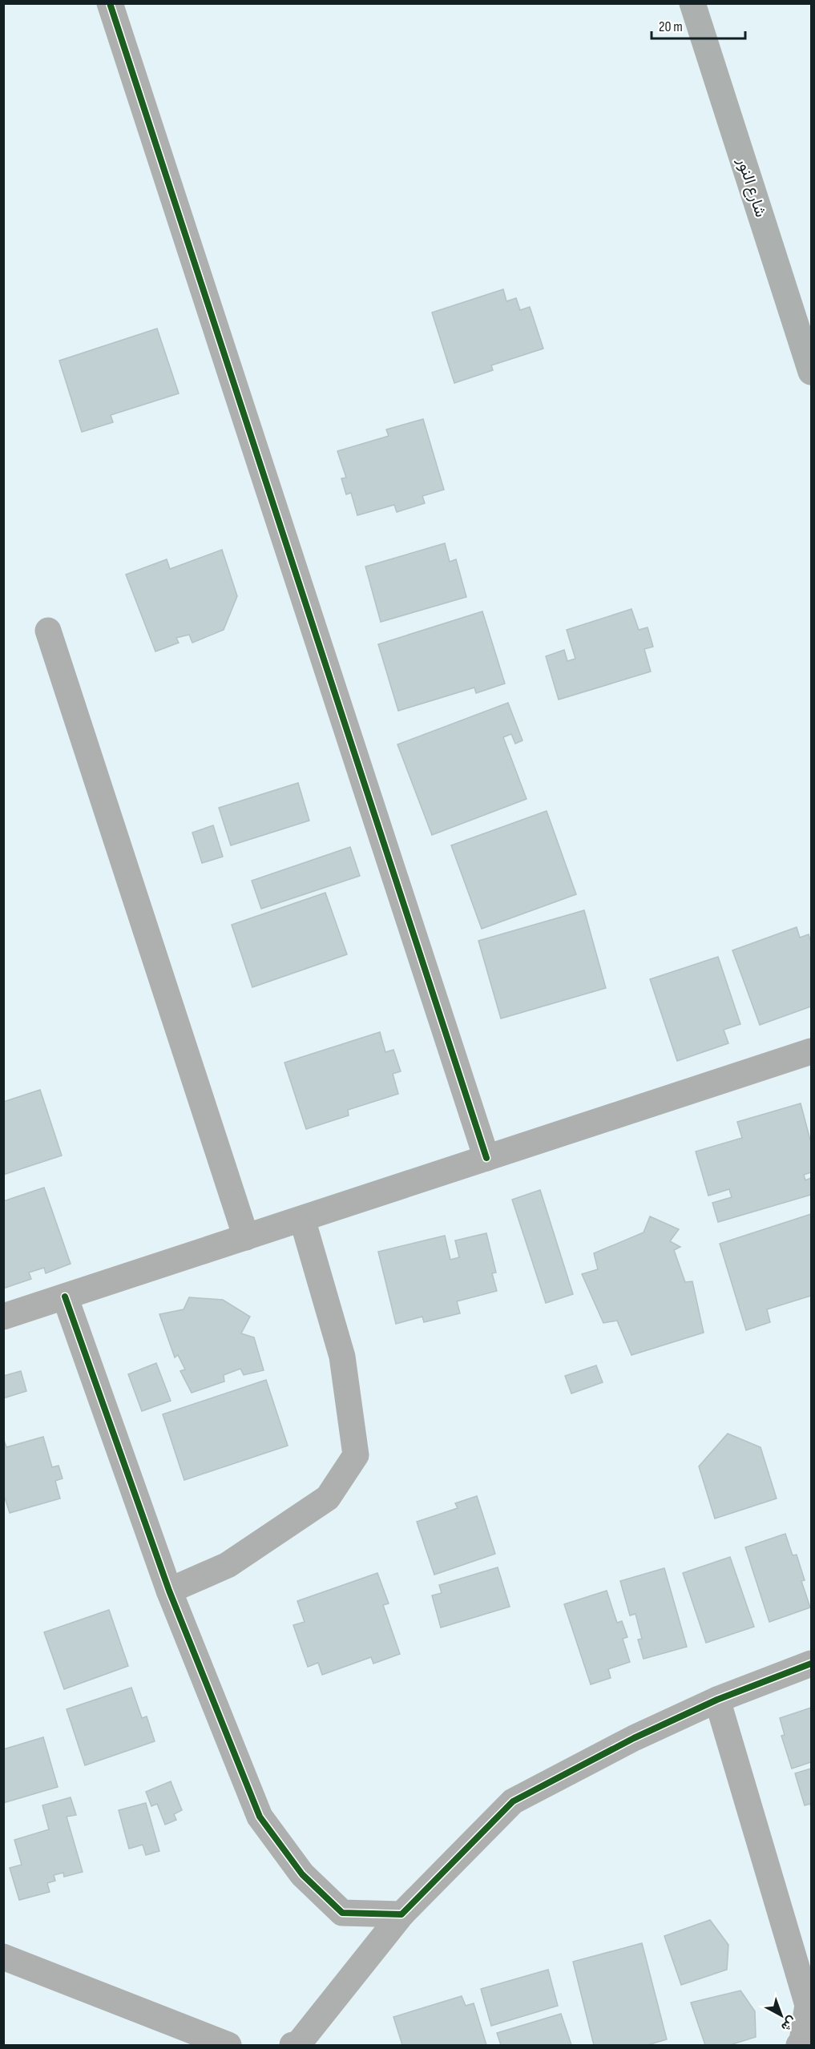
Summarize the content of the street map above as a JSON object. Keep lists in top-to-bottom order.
{
  "streets": {
    "street": ["شارع النور"]
  },
  "scale_bar": "20 m",
  "north": "bottom right"
}
